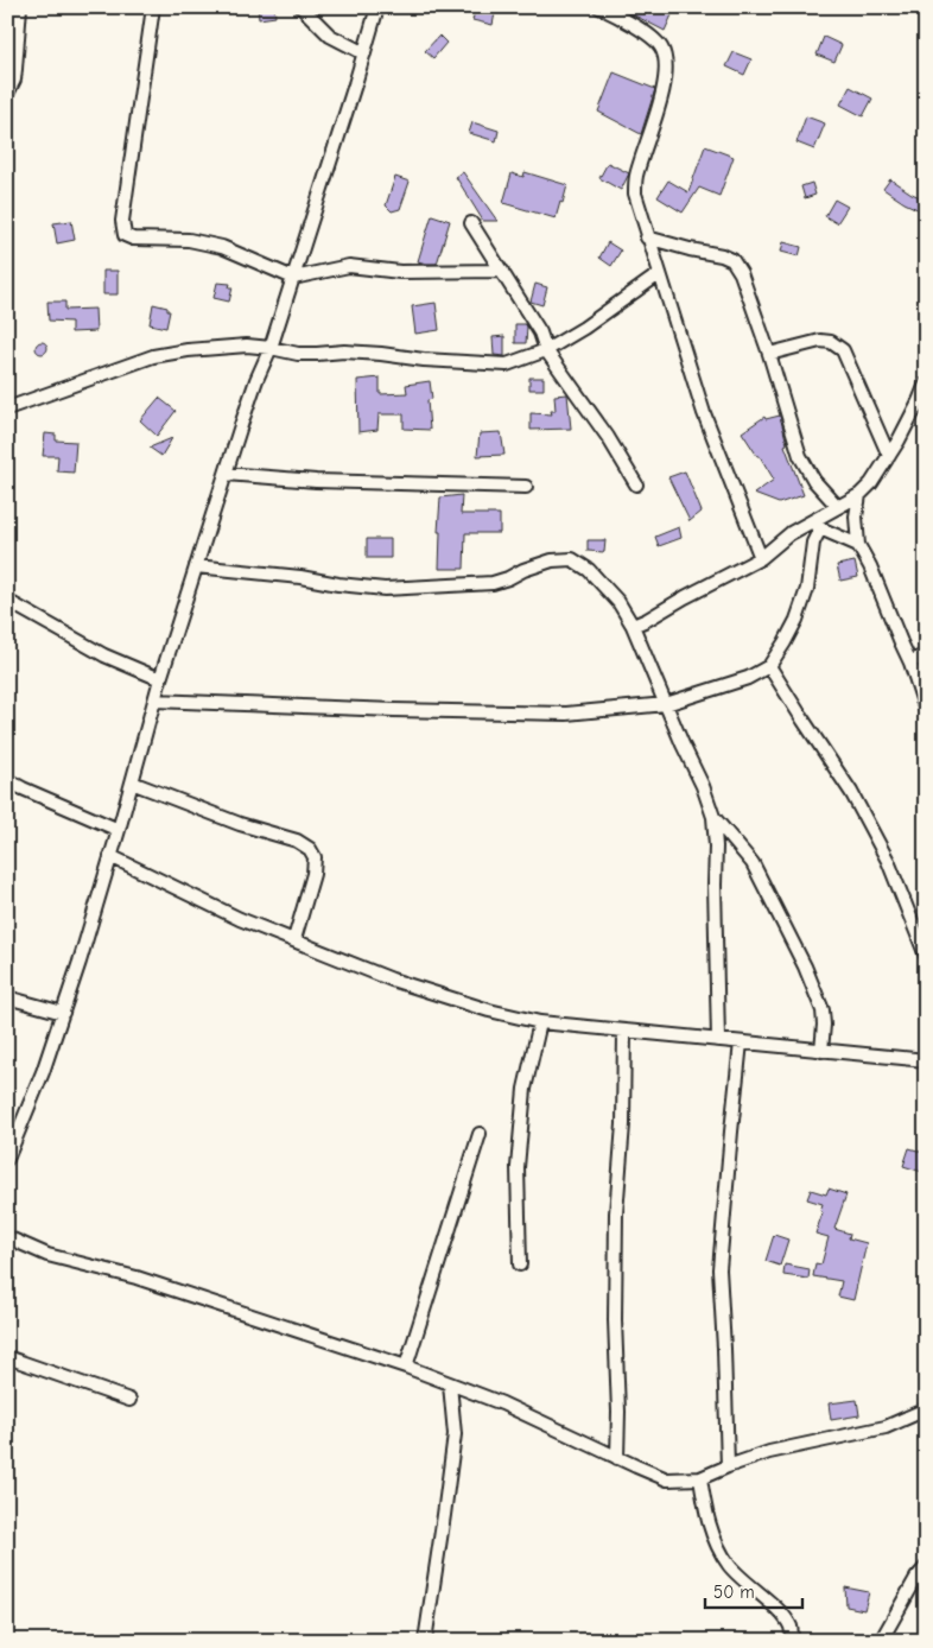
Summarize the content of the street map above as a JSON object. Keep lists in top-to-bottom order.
{
  "scale_bar": "50 m"
}
